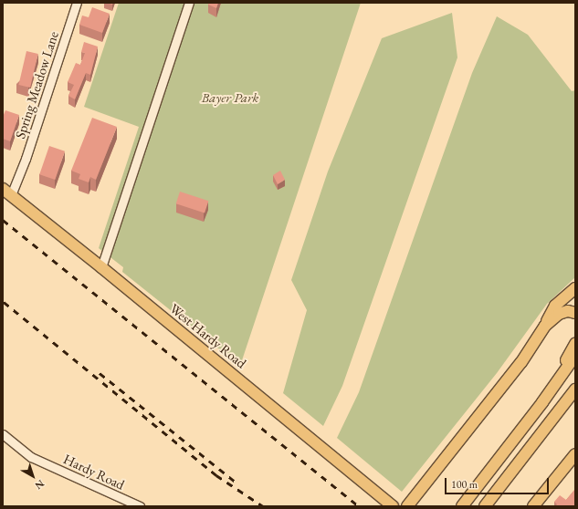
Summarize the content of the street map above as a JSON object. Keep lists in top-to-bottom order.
{
  "streets": {
    "main road": ["West Hardy Road"],
    "street": ["Spring Meadow Lane", "Hardy Road"]
  },
  "crossings": [
    ["Spring Meadow Lane", "West Hardy Road"]
  ],
  "parks": ["Bayer Park"],
  "scale_bar": "100 m",
  "north": "bottom right"
}
